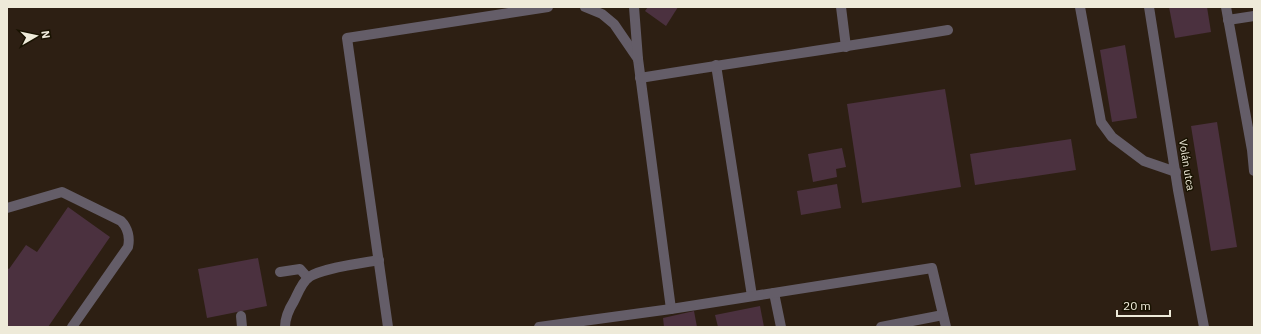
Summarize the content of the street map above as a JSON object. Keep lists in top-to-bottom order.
{
  "streets": {
    "street": ["Volán utca"]
  },
  "scale_bar": "20 m",
  "north": "right"
}
